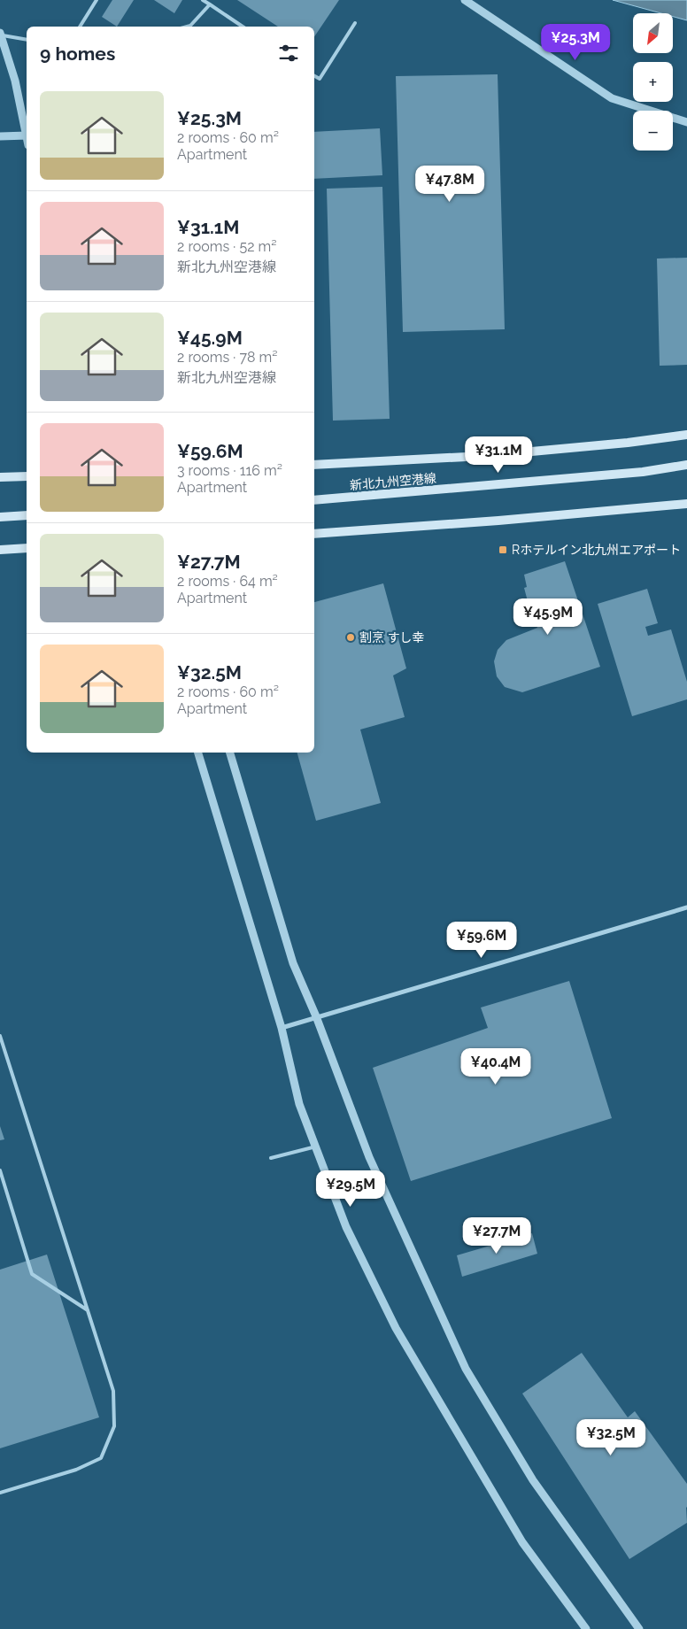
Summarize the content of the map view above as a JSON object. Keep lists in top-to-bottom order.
{
  "streets": {
    "main road": ["新北九州空港線"]
  },
  "places": {
    "transit": ["Rホテルイン北九州エアポート"],
    "other": ["割烹 すし幸"]
  },
  "north": "bottom left",
  "page": {
    "map_buttons": ["+", "−"],
    "price": [
      "¥25.3M",
      "¥47.8M",
      "¥31.1M",
      "¥45.9M",
      "¥59.6M",
      "¥40.4M",
      "¥29.5M",
      "¥27.7M",
      "¥32.5M"
    ],
    "heading": "9 homes",
    "list": [
      {
        "name": "¥25.3M",
        "note": "2 rooms · 60 m² · Apartment"
      },
      {
        "name": "¥31.1M",
        "note": "2 rooms · 52 m² · 新北九州空港線"
      },
      {
        "name": "¥45.9M",
        "note": "2 rooms · 78 m² · 新北九州空港線"
      },
      {
        "name": "¥59.6M",
        "note": "3 rooms · 116 m² · Apartment"
      },
      {
        "name": "¥27.7M",
        "note": "2 rooms · 64 m² · Apartment"
      },
      {
        "name": "¥32.5M",
        "note": "2 rooms · 60 m² · Apartment"
      }
    ]
  }
}
